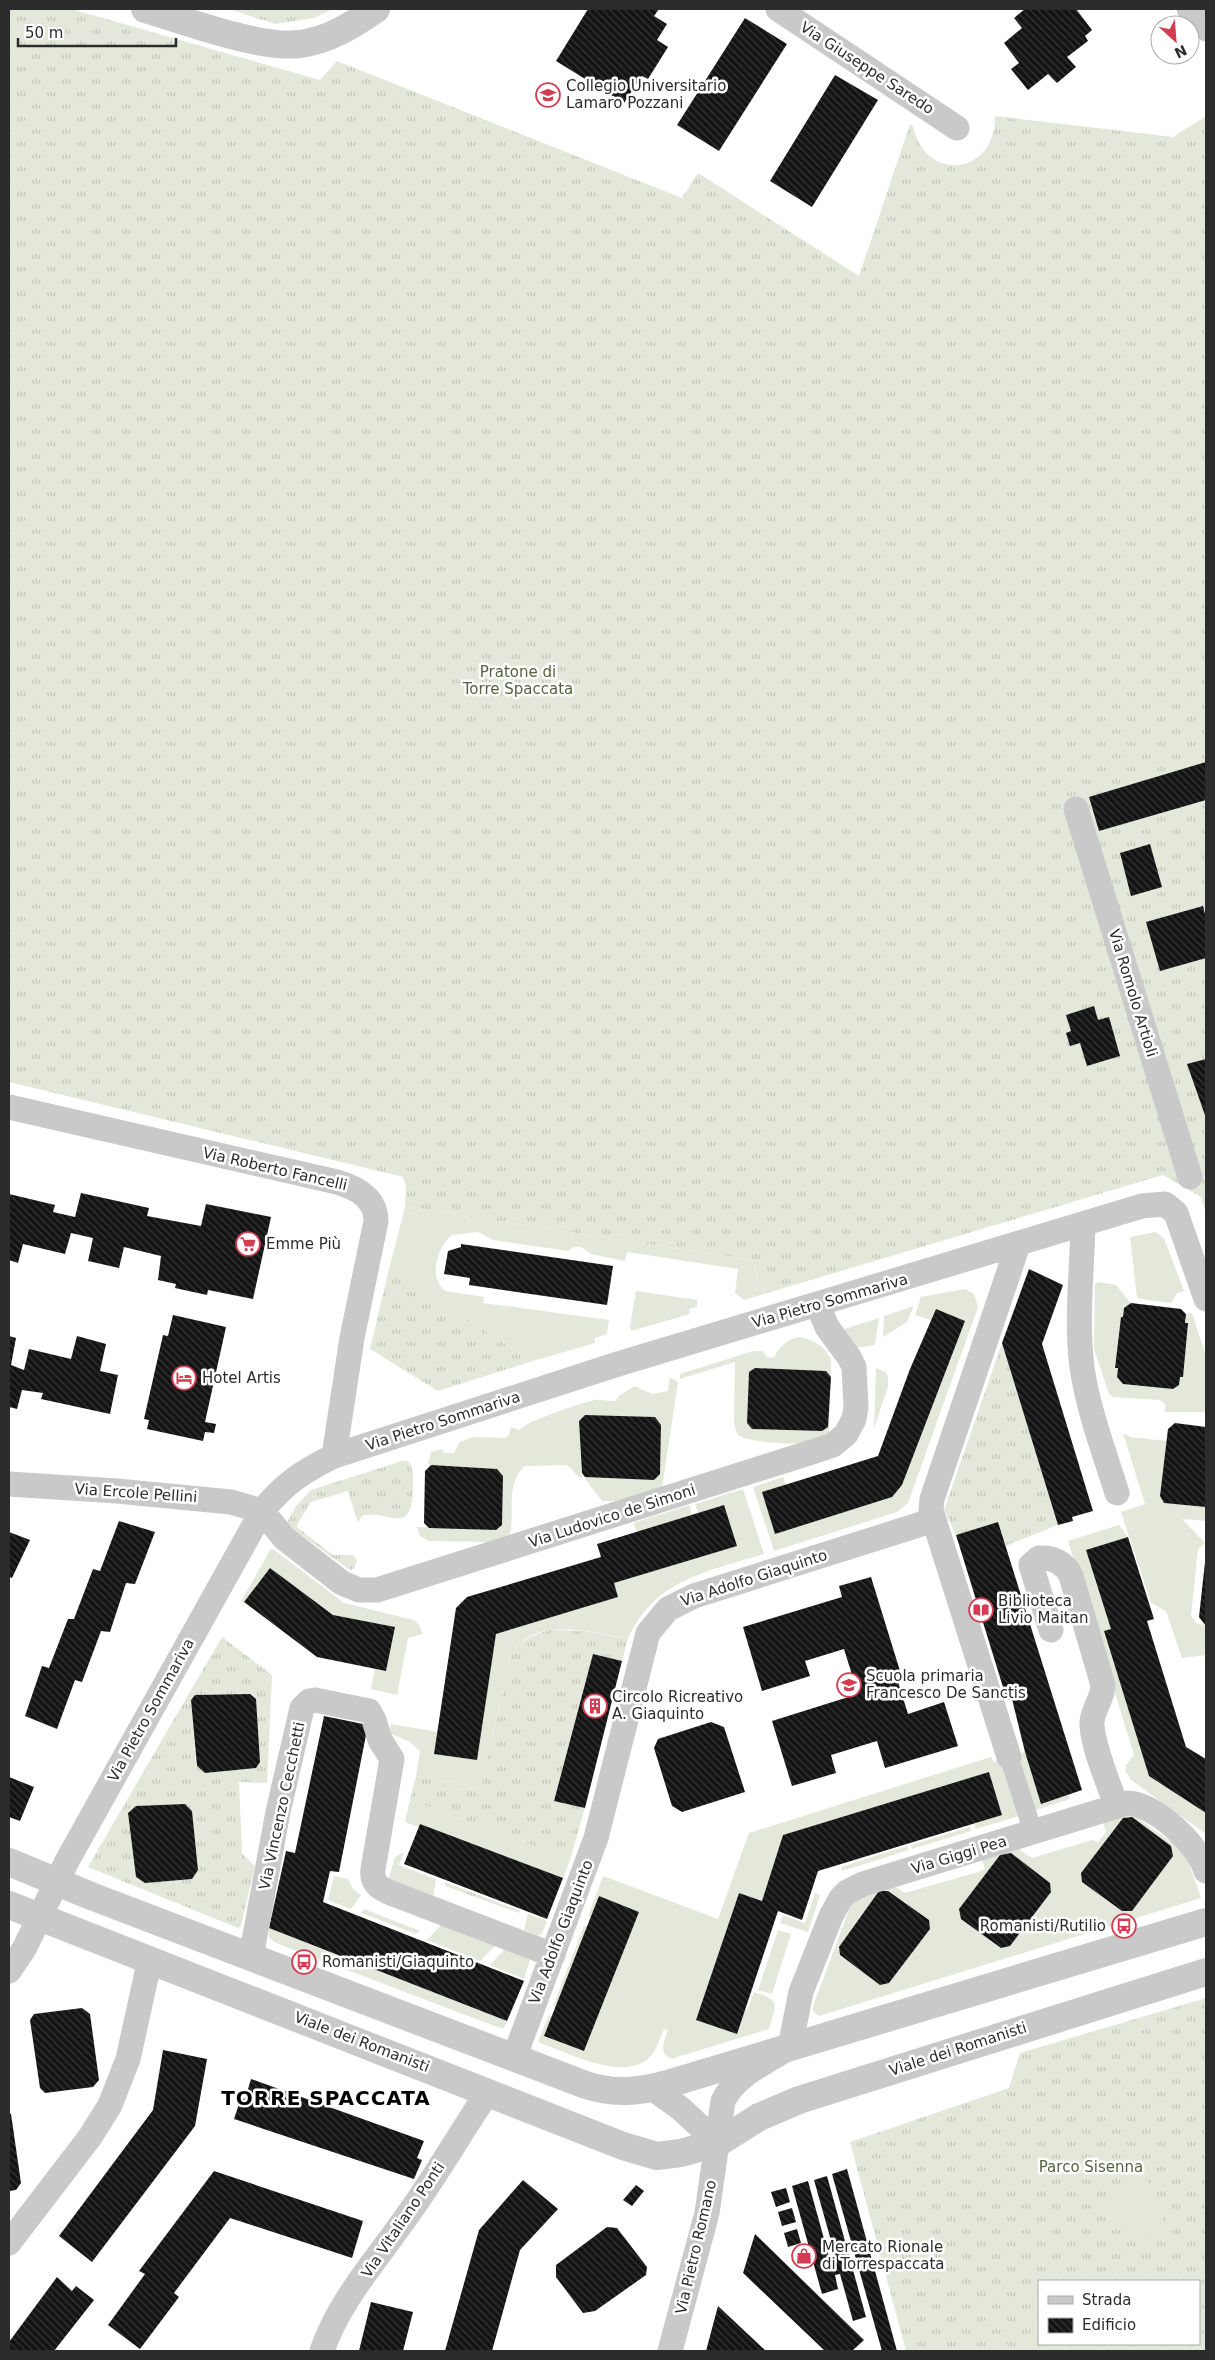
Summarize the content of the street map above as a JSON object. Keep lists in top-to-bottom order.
{
  "streets": {
    "street": [
      "Via Giuseppe Saredo",
      "Via Romolo Artioli",
      "Via Roberto Fancelli",
      "Via Pietro Sommariva",
      "Via Ercole Pellini",
      "Via Ludovico de Simoni",
      "Via Adolfo Giaquinto",
      "Via Vincenzo Cecchetti",
      "Via Giggi Pea",
      "Viale dei Romanisti",
      "Via Vitaliano Ponti",
      "Via Pietro Romano"
    ]
  },
  "crossings": [
    ["Via Roberto Fancelli", "Via Pietro Sommariva"],
    ["Via Pietro Sommariva", "Via Ercole Pellini"],
    ["Via Pietro Sommariva", "Via Ludovico de Simoni"],
    ["Via Pietro Sommariva", "Viale dei Romanisti"],
    ["Via Ercole Pellini", "Via Ludovico de Simoni"],
    ["Via Adolfo Giaquinto", "Via Vincenzo Cecchetti"],
    ["Viale dei Romanisti", "Via Vitaliano Ponti"],
    ["Viale dei Romanisti", "Via Pietro Romano"]
  ],
  "districts": ["TORRE SPACCATA"],
  "parks": ["Pratone di Torre Spaccata", "Parco Sisenna"],
  "places": {
    "school or university": ["Collegio Universitario Lamaro Pozzani", "Scuola primaria Francesco De Sanctis"],
    "supermarket": ["Emme Più"],
    "hotel": ["Hotel Artis"],
    "library": ["Biblioteca Livio Maitan"],
    "building": ["Circolo Ricreativo A. Giaquinto"],
    "bus stop": ["Romanisti/Rutilio", "Romanisti/Giaquinto"],
    "shop": ["Mercato Rionale di Torrespaccata"]
  },
  "legend": ["Strada", "Edificio"],
  "scale_bar": "50 m",
  "north": "bottom right"
}
